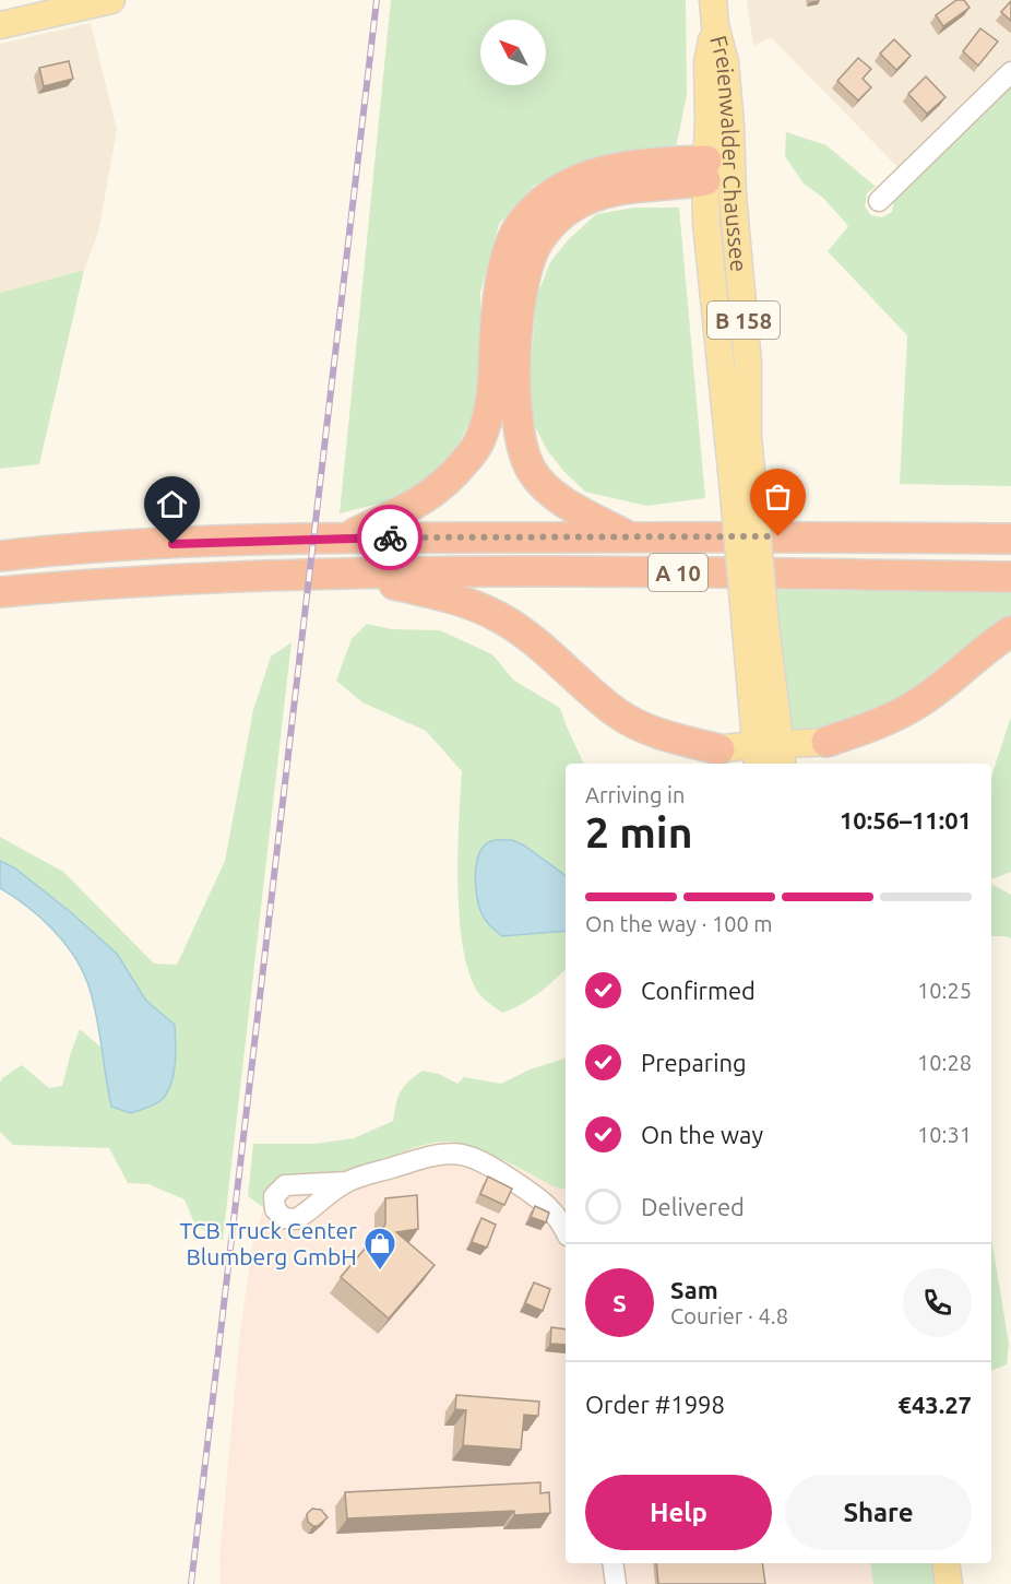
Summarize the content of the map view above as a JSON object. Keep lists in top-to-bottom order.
{
  "streets": {
    "highway": ["A 10"],
    "main road": ["Freienwalder Chaussee", "B 158"]
  },
  "places": {
    "shop": ["TCB Truck Center Blumberg GmbH"]
  },
  "north": "top left",
  "page": {
    "heading": ["2 min", "Arriving in", "10:56–11:01"],
    "panel": [
      "Sam",
      "Courier · 4.8",
      "Order #1998",
      "€43.27"
    ],
    "bar": "On the way · 100 m",
    "list": [
      ["Confirmed", "10:25"],
      ["Preparing", "10:28"],
      ["On the way", "10:31"],
      "Delivered"
    ],
    "round": "S",
    "buttons": ["Help", "Share"]
  }
}
